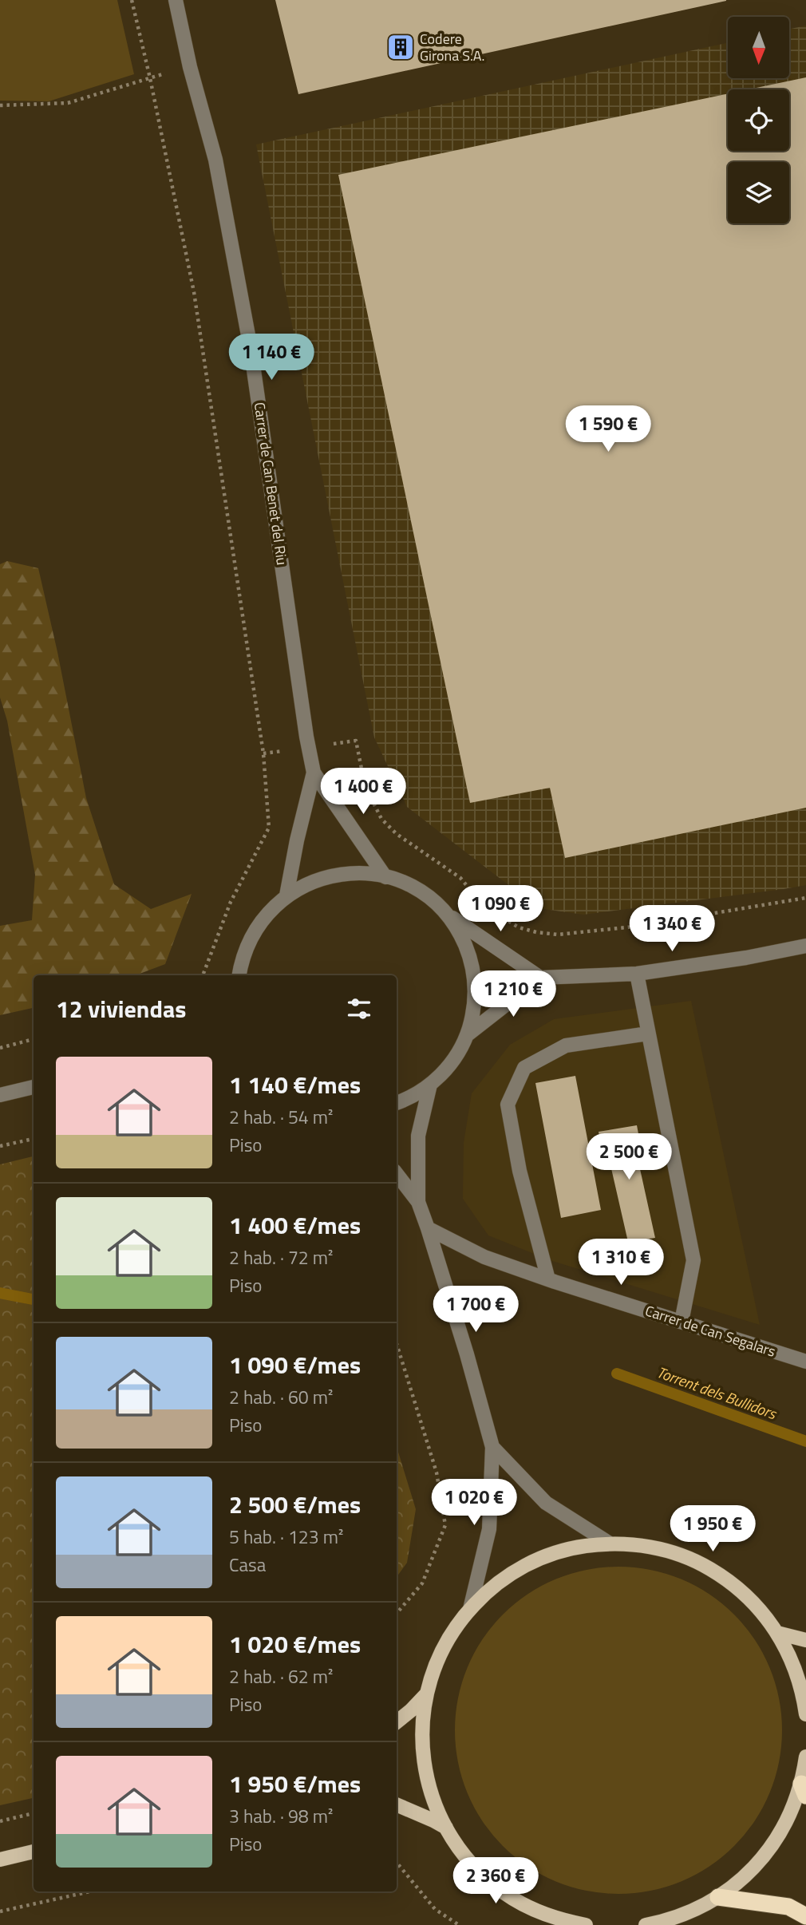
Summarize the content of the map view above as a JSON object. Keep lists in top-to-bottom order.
{
  "streets": {
    "street": ["Carrer de Can Benet del Riu", "Carrer de Can Segalars"]
  },
  "water": ["Torrent dels Bullidors"],
  "places": {
    "building": ["Codere Girona S.A."]
  },
  "north": "bottom",
  "page": {
    "price": [
      "1 140 €",
      "1 590 €",
      "1 400 €",
      "1 090 €",
      "1 340 €",
      "1 210 €",
      "2 500 €",
      "1 310 €",
      "1 700 €",
      "1 020 €",
      "1 950 €",
      "2 360 €"
    ],
    "heading": "12 viviendas",
    "list": [
      {
        "name": "1 140 €/mes",
        "note": "2 hab. · 54 m² · Piso"
      },
      {
        "name": "1 400 €/mes",
        "note": "2 hab. · 72 m² · Piso"
      },
      {
        "name": "1 090 €/mes",
        "note": "2 hab. · 60 m² · Piso"
      },
      {
        "name": "2 500 €/mes",
        "note": "5 hab. · 123 m² · Casa"
      },
      {
        "name": "1 020 €/mes",
        "note": "2 hab. · 62 m² · Piso"
      },
      {
        "name": "1 950 €/mes",
        "note": "3 hab. · 98 m² · Piso"
      }
    ]
  }
}
